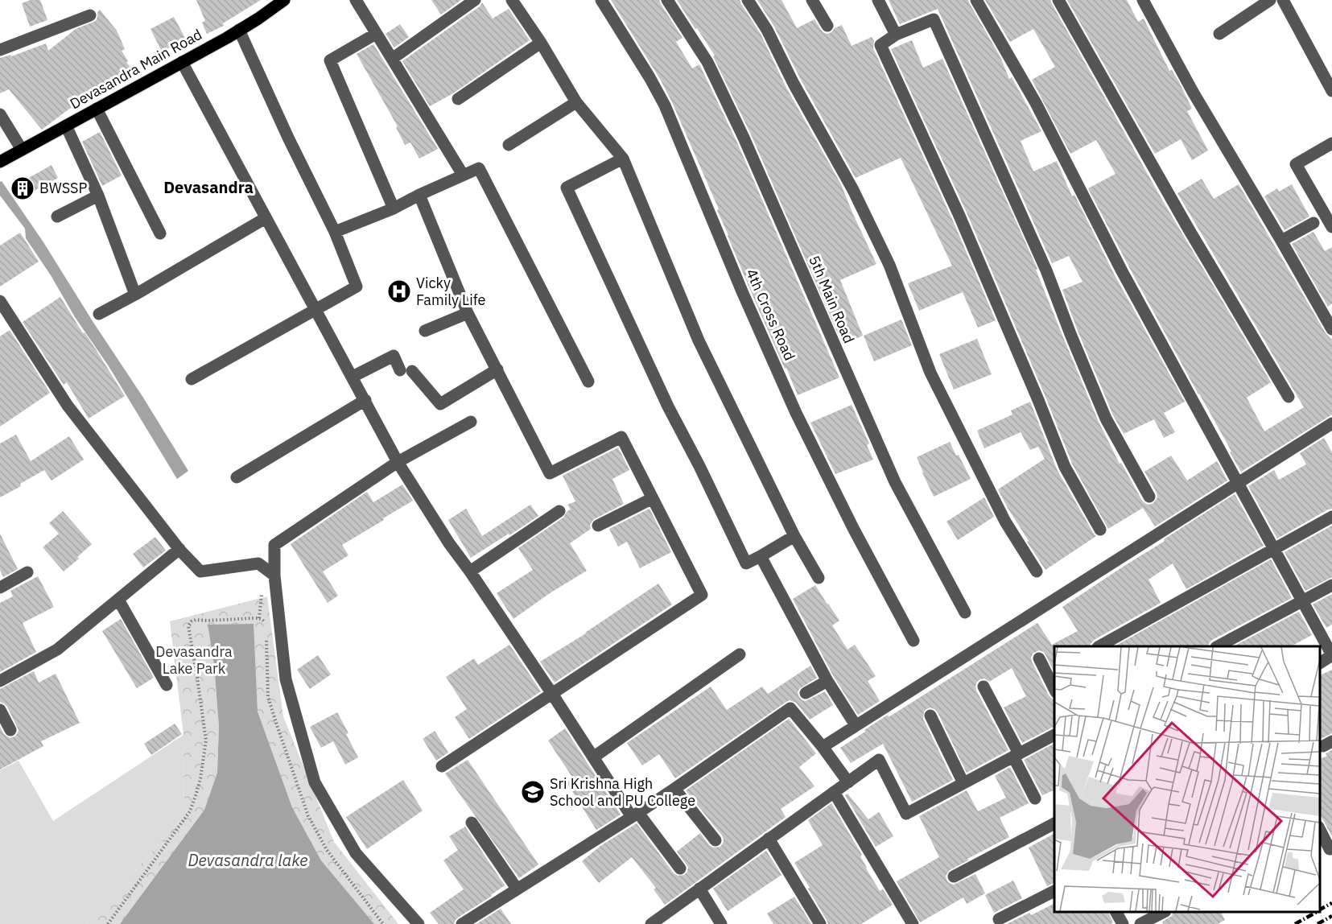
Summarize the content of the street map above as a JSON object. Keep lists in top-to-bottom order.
{
  "streets": {
    "main road": ["Devasandra Main Road"],
    "street": ["5th Main Road", "4th Cross Road"]
  },
  "districts": ["Devasandra"],
  "water": ["Devasandra lake"],
  "parks": ["Devasandra Lake Park"],
  "places": {
    "building": ["BWSSP"],
    "hospital": ["Vicky Family Life"],
    "school or university": ["Sri Krishna High School and PU College"]
  }
}
